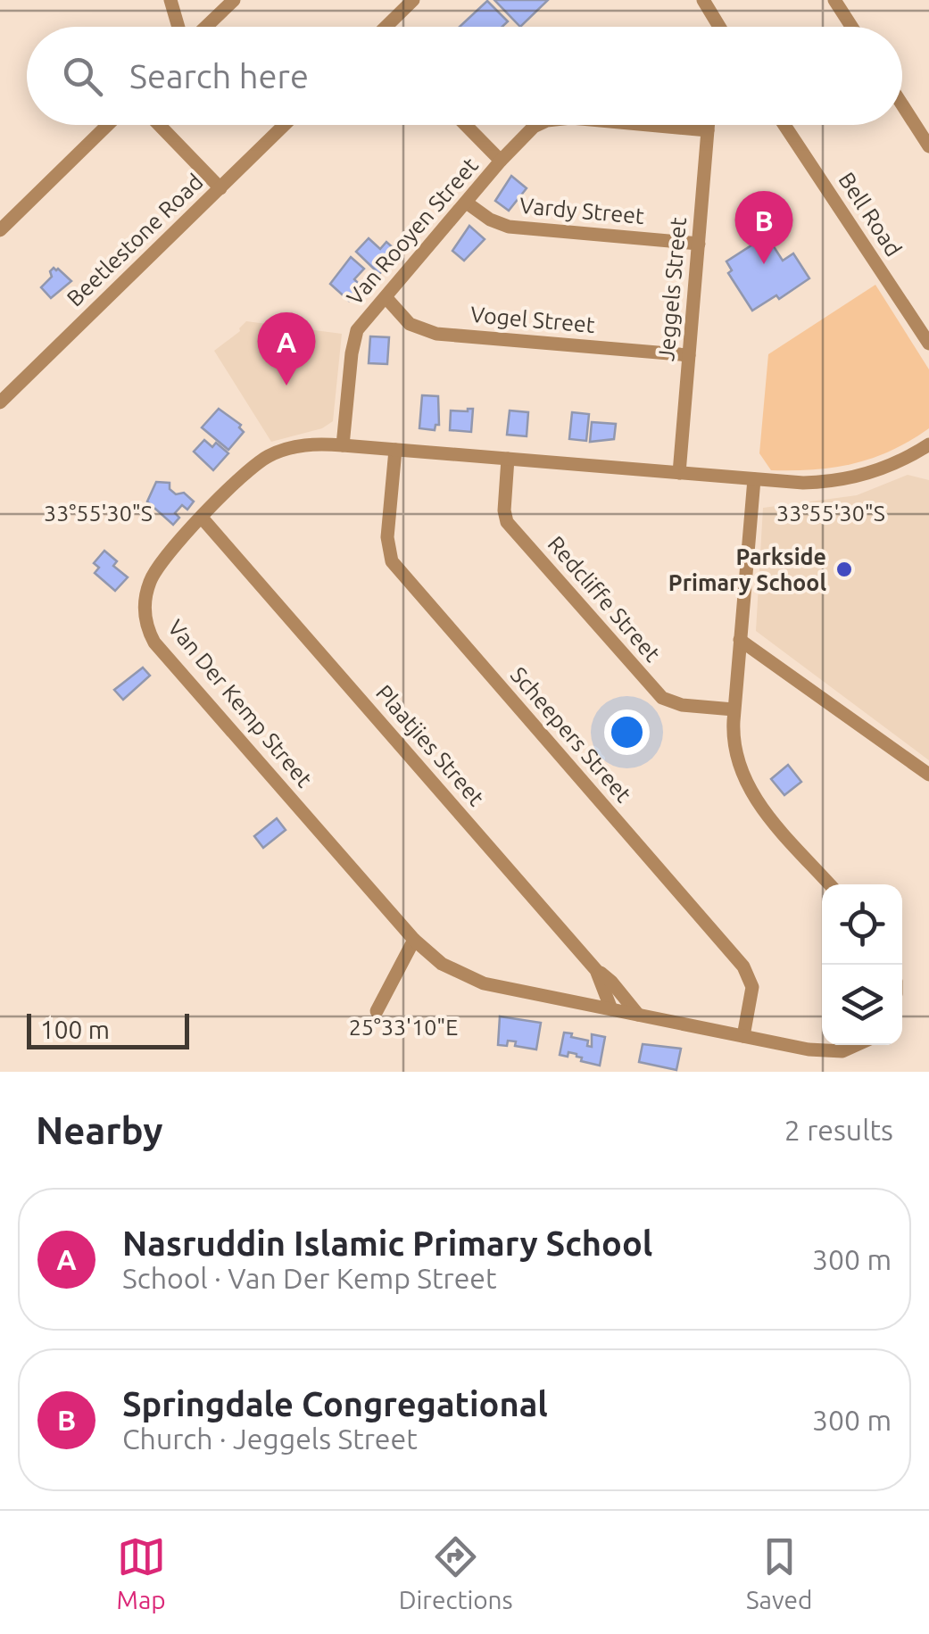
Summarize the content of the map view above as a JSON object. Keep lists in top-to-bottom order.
{
  "streets": {
    "street": [
      "Vardy Street",
      "Bell Road",
      "Van Rooyen Street",
      "Beetlestone Road",
      "Jeggels Street",
      "Vogel Street",
      "Redcliffe Street",
      "Van Der Kemp Street",
      "Scheepers Street",
      "Plaatjies Street"
    ]
  },
  "crossings": [
    ["Vardy Street", "Van Rooyen Street"],
    ["Vardy Street", "Jeggels Street"],
    ["Van Rooyen Street", "Jeggels Street"],
    ["Van Rooyen Street", "Vogel Street"],
    ["Van Rooyen Street", "Van Der Kemp Street"],
    ["Jeggels Street", "Vogel Street"],
    ["Jeggels Street", "Van Der Kemp Street"],
    ["Redcliffe Street", "Van Der Kemp Street"],
    ["Van Der Kemp Street", "Scheepers Street"],
    ["Van Der Kemp Street", "Plaatjies Street"]
  ],
  "places": ["Parkside Primary School"],
  "scale_bar": "100 m",
  "page": {
    "search": "Search here",
    "pins": ["B", "A"],
    "scale": "100 m",
    "heading": ["Nearby", "2 results"],
    "list": [
      {
        "mark": "A",
        "name": "Nasruddin Islamic Primary School",
        "note": "School · Van Der Kemp Street",
        "value": "300 m"
      },
      {
        "mark": "B",
        "name": "Springdale Congregational",
        "note": "Church · Jeggels Street",
        "value": "300 m"
      }
    ],
    "nav": ["Map", "Directions", "Saved"]
  },
  "coordinates": ["33°55'30\"S", "25°33'10\"E"]
}
